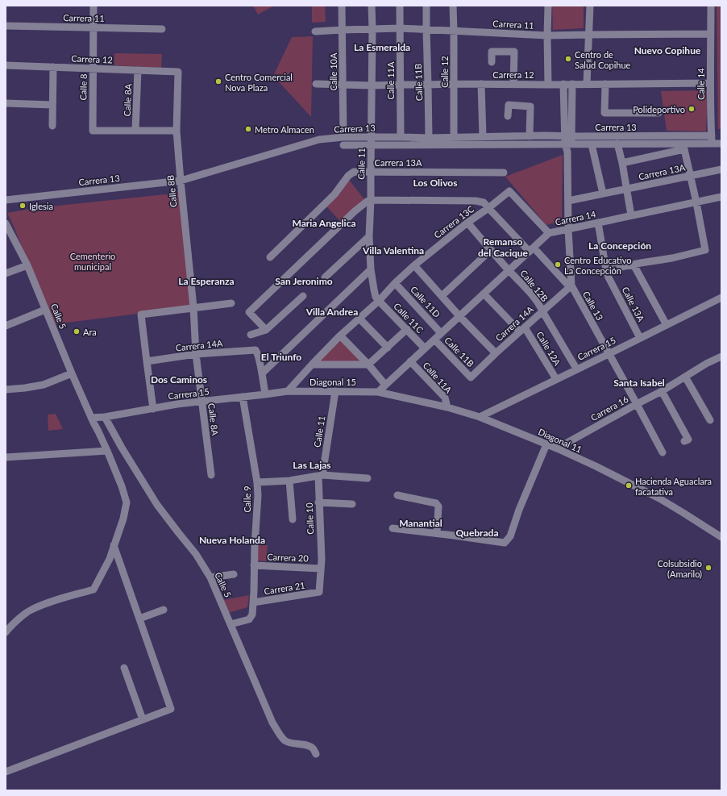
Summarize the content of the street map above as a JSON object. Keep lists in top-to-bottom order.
{
  "streets": {
    "street": [
      "Carrera 11",
      "Carrera 12",
      "Calle 10A",
      "Calle 12",
      "Calle 11A",
      "Calle 11B",
      "Calle 14",
      "Calle 8",
      "Calle 8A",
      "Carrera 13",
      "Carrera 13A",
      "Calle 11",
      "Calle 8B",
      "Carrera 14",
      "Carrera 13C",
      "Calle 12B",
      "Calle 11D",
      "Calle 13A",
      "Calle 13",
      "Calle 5",
      "Calle 11C",
      "Carrera 14A",
      "Calle 12A",
      "Carrera 15",
      "Diagonal 15",
      "Carrera 16",
      "Diagonal 11",
      "Calle 9",
      "Calle 10",
      "Carrera 20",
      "Carrera 21"
    ]
  },
  "crossings": [
    ["Carrera 11", "Calle 10A"],
    ["Carrera 11", "Calle 12"],
    ["Carrera 11", "Calle 11A"],
    ["Carrera 11", "Calle 11B"],
    ["Carrera 11", "Calle 14"],
    ["Carrera 11", "Calle 8"],
    ["Carrera 11", "Calle 11"],
    ["Carrera 12", "Calle 10A"],
    ["Carrera 12", "Calle 12"],
    ["Carrera 12", "Calle 11A"],
    ["Carrera 12", "Calle 11B"],
    ["Carrera 12", "Calle 14"],
    ["Carrera 12", "Calle 8"],
    ["Carrera 12", "Calle 8A"],
    ["Carrera 12", "Calle 11"],
    ["Carrera 12", "Calle 8B"],
    ["Carrera 12", "Calle 13"],
    ["Calle 10A", "Carrera 13"],
    ["Calle 12", "Carrera 13"],
    ["Calle 11A", "Carrera 13"],
    ["Calle 11A", "Carrera 14"],
    ["Calle 11A", "Diagonal 11"],
    ["Calle 11B", "Carrera 13"],
    ["Calle 11B", "Carrera 14"],
    ["Calle 11B", "Carrera 14A"],
    ["Calle 14", "Carrera 13"],
    ["Calle 8", "Calle 8A"],
    ["Calle 8A", "Calle 8B"],
    ["Calle 8A", "Carrera 14A"],
    ["Calle 8A", "Carrera 15"],
    ["Carrera 13", "Calle 11"],
    ["Carrera 13", "Calle 8B"],
    ["Carrera 13", "Calle 13"],
    ["Carrera 13A", "Calle 11"],
    ["Carrera 13A", "Calle 13"],
    ["Calle 11", "Carrera 13C"],
    ["Calle 11", "Calle 11C"],
    ["Calle 11", "Diagonal 15"],
    ["Calle 11", "Calle 10"],
    ["Carrera 14", "Carrera 13C"],
    ["Carrera 14", "Calle 12B"],
    ["Carrera 14", "Calle 11D"],
    ["Carrera 14", "Calle 13A"],
    ["Carrera 14", "Calle 13"],
    ["Carrera 14", "Calle 11C"],
    ["Carrera 14", "Calle 12A"],
    ["Carrera 14", "Diagonal 15"],
    ["Carrera 14", "Diagonal 11"],
    ["Carrera 13C", "Calle 12B"],
    ["Carrera 13C", "Calle 11D"],
    ["Carrera 13C", "Calle 11C"],
    ["Carrera 13C", "Carrera 15"],
    ["Carrera 13C", "Diagonal 15"],
    ["Calle 12B", "Carrera 14A"],
    ["Calle 12B", "Carrera 15"],
    ["Calle 13A", "Carrera 15"],
    ["Calle 13", "Carrera 14A"],
    ["Calle 13", "Carrera 15"],
    ["Calle 13", "Carrera 16"],
    ["Calle 5", "Carrera 15"],
    ["Calle 5", "Calle 9"],
    ["Carrera 14A", "Calle 12A"],
    ["Calle 12A", "Carrera 15"],
    ["Carrera 15", "Diagonal 15"],
    ["Carrera 15", "Diagonal 11"],
    ["Carrera 15", "Calle 9"],
    ["Diagonal 15", "Diagonal 11"],
    ["Carrera 16", "Diagonal 11"],
    ["Calle 9", "Carrera 20"],
    ["Calle 9", "Carrera 21"],
    ["Calle 10", "Carrera 20"],
    ["Calle 10", "Carrera 21"]
  ],
  "districts": [
    "La Esmeralda",
    "Nuevo Copihue",
    "Los Olivos",
    "Maria Angelica",
    "Remanso del Cacique",
    "La Concepción",
    "Villa Valentina",
    "La Esperanza",
    "San Jeronimo",
    "Villa Andrea",
    "El Triunfo",
    "Dos Caminos",
    "Santa Isabel",
    "Las Lajas",
    "Manantial",
    "Quebrada",
    "Nueva Holanda"
  ],
  "parks": ["Cementerio municipal"],
  "places": [
    "Centro de Salud Copihue",
    "Centro Comercial Nova Plaza",
    "Polideportivo",
    "Metro Almacen",
    "Iglesia",
    "Centro Educativo La Concepción",
    "Ara",
    "Hacienda Aguaclara facatativa",
    "Colsubsidio (Amarilo)"
  ]
}
